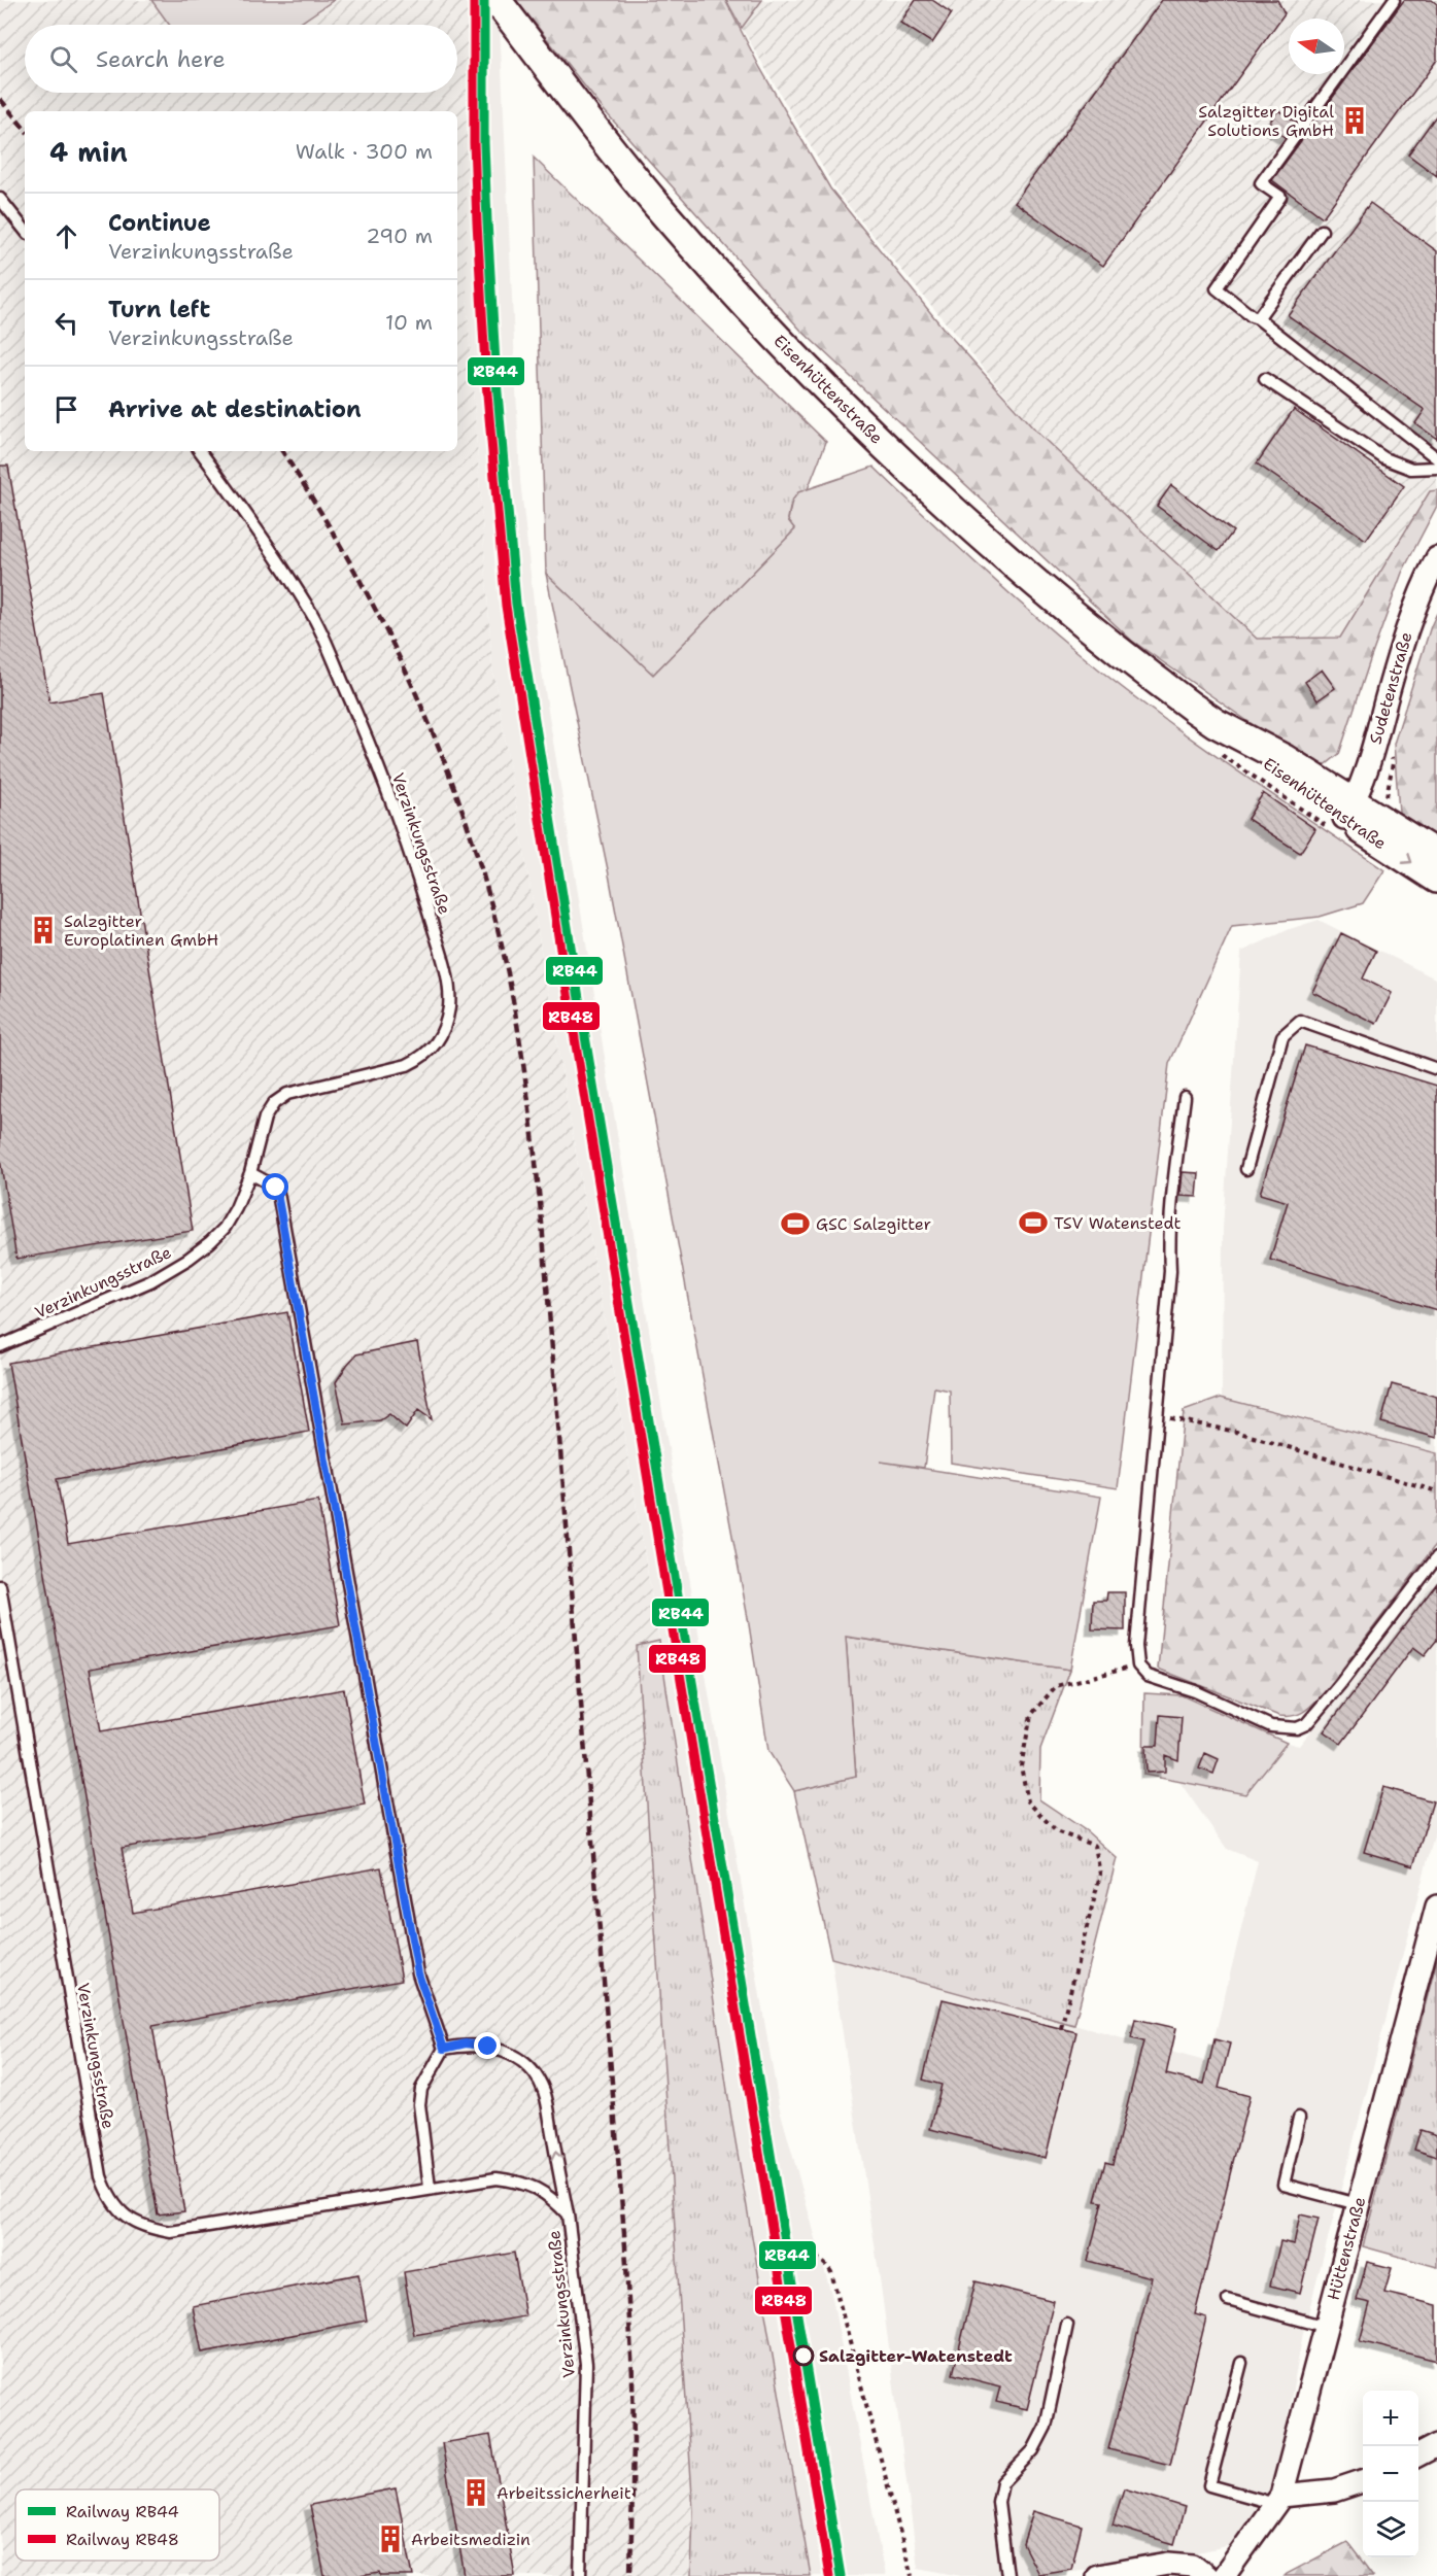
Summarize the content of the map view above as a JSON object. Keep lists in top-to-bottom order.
{
  "streets": {
    "street": ["Eisenhüttenstraße", "Sudetenstraße", "Hüttenstraße"],
    "lane": ["Verzinkungsstraße"]
  },
  "crossings": [
    ["Eisenhüttenstraße", "Sudetenstraße"]
  ],
  "places": {
    "building": [
      "Salzgitter Digital Solutions GmbH",
      "Salzgitter Europlatinen GmbH",
      "Arbeitssicherheit",
      "Arbeitsmedizin"
    ],
    "sports": ["TSV Watenstedt", "GSC Salzgitter"],
    "other": ["Salzgitter-Watenstedt"]
  },
  "lines": ["rail line RB44", "rail line RB48"],
  "legend": ["Railway RB44", "Railway RB48"],
  "north": "left",
  "page": {
    "search": "Search here",
    "heading": ["4 min", "Walk · 300 m"],
    "list": [
      ["Continue", "Verzinkungsstraße", "290 m"],
      ["Turn left", "Verzinkungsstraße", "10 m"],
      "Arrive at destination"
    ],
    "map_buttons": ["+", "−"]
  }
}
